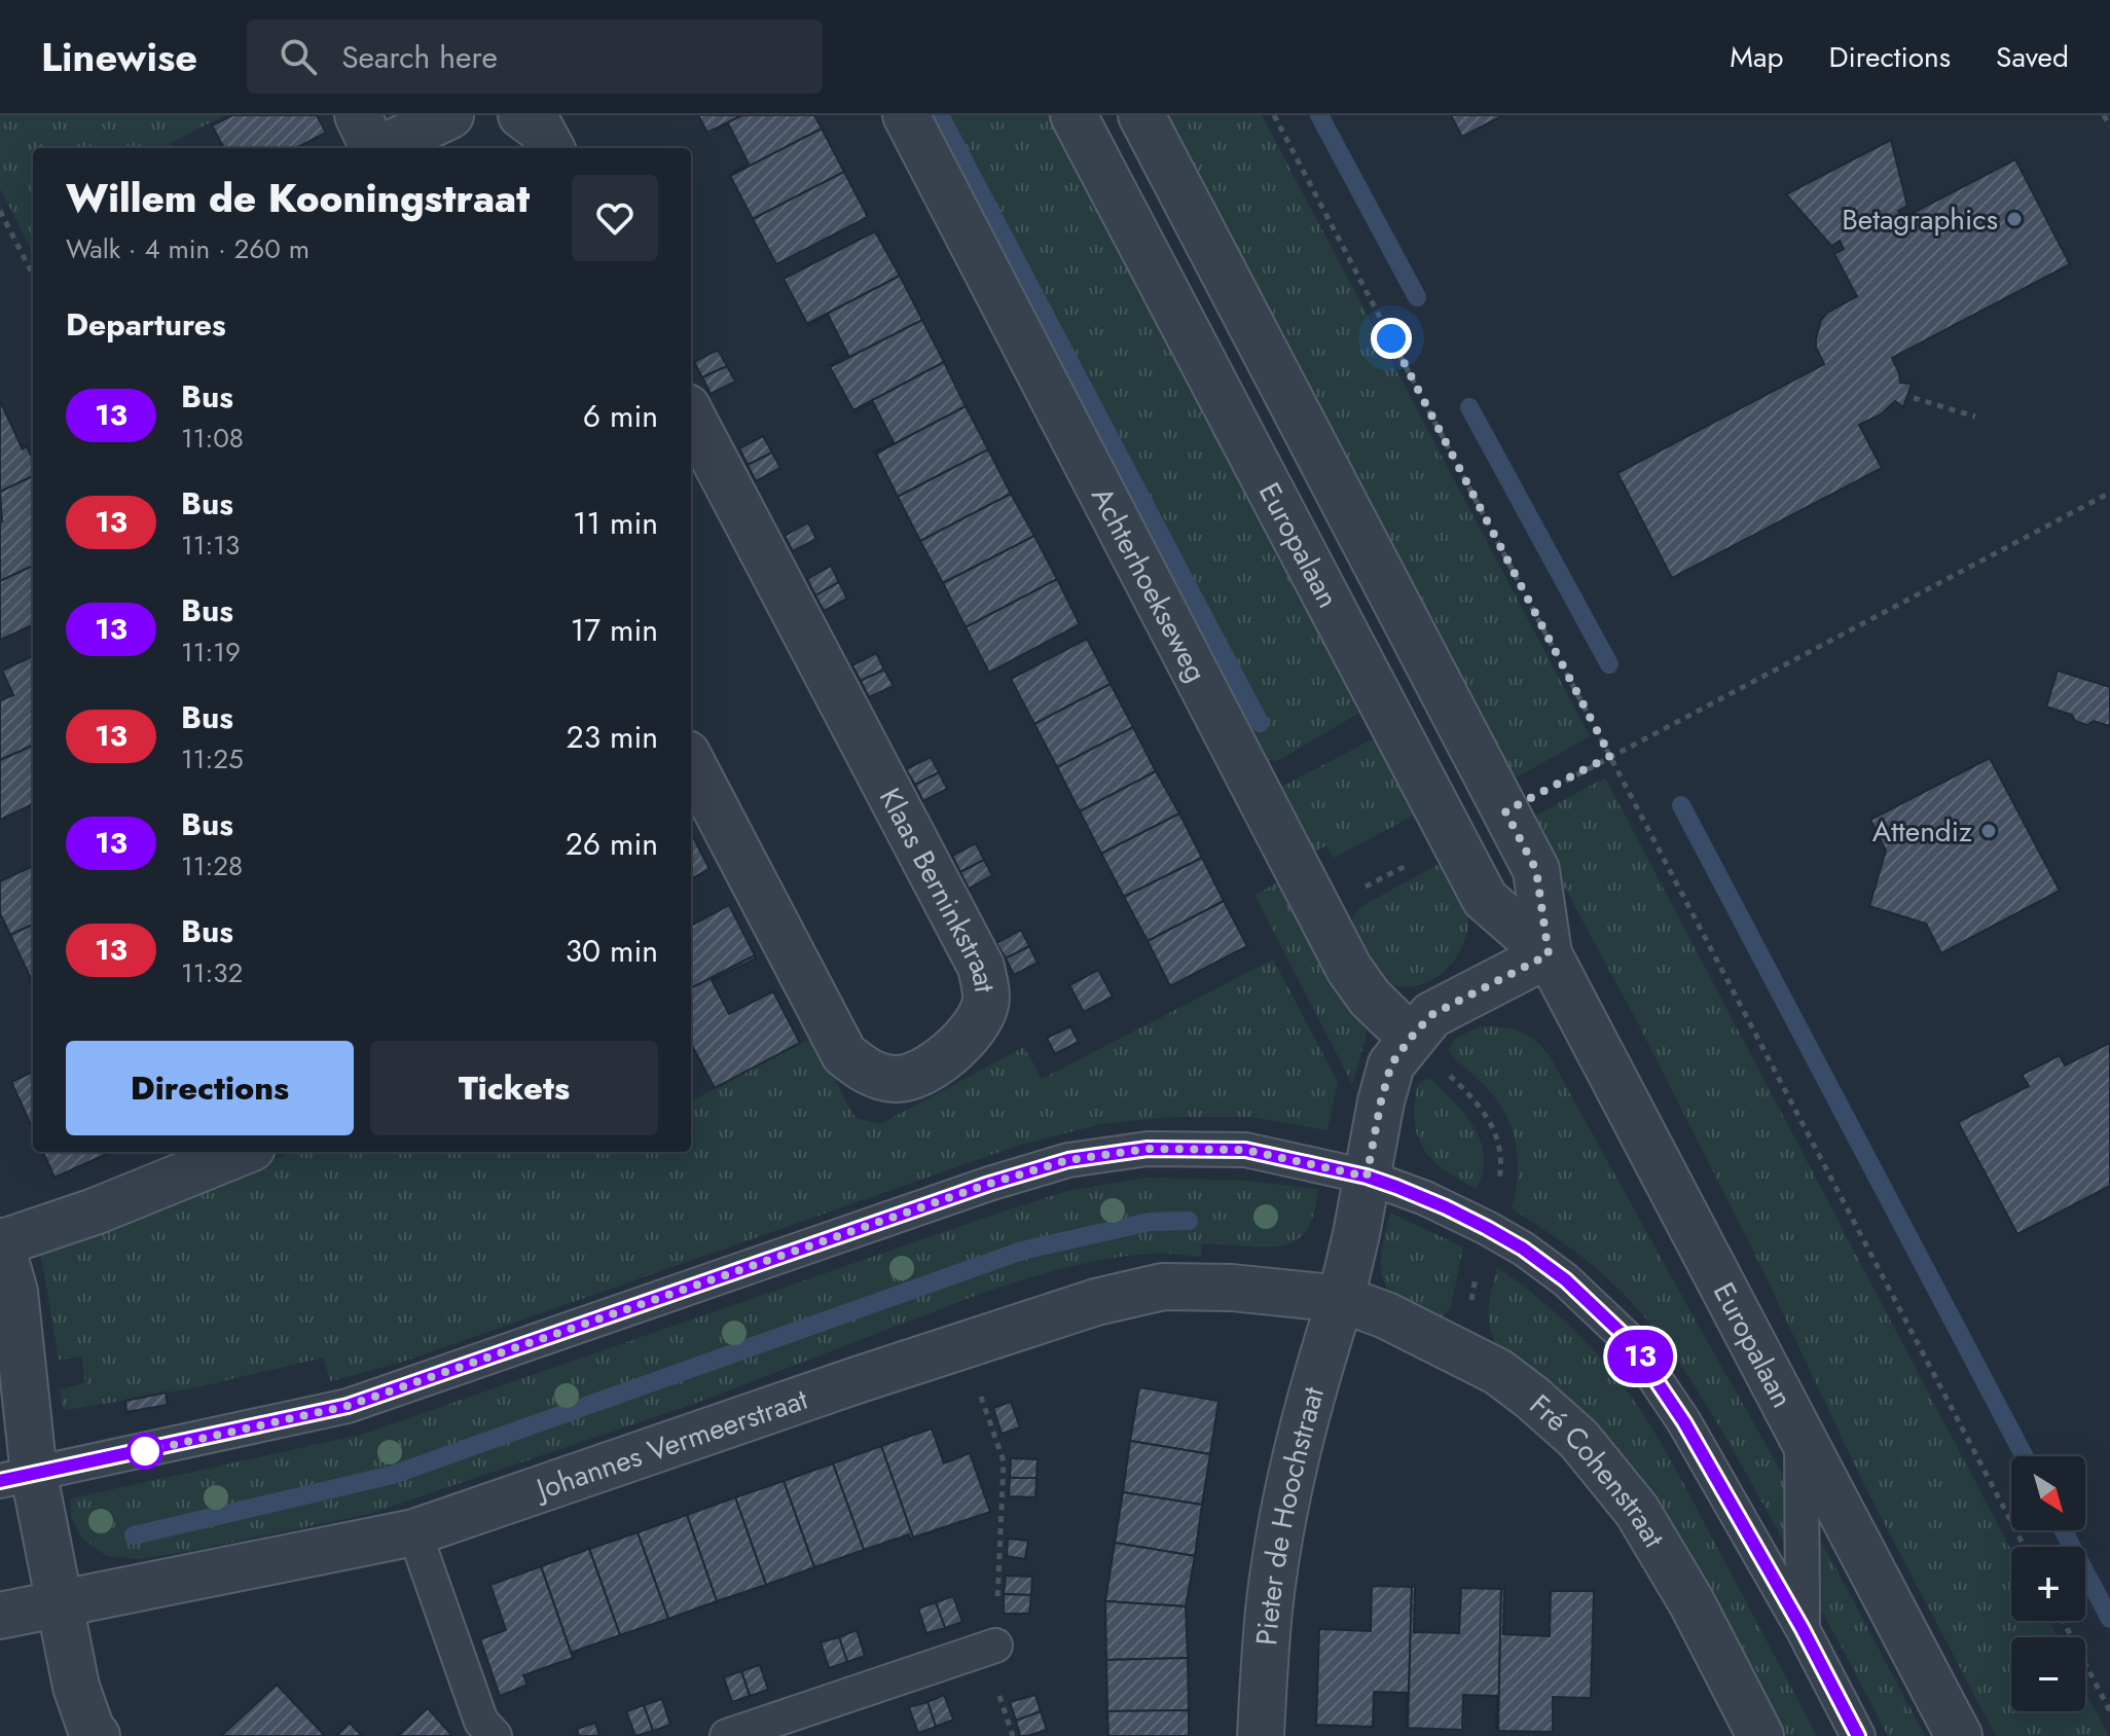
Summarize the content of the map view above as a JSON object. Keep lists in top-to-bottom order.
{
  "streets": {
    "street": [
      "Europalaan",
      "Achterhoekseweg",
      "Klaas Berninkstraat",
      "Johannes Vermeerstraat",
      "Fré Cohenstraat",
      "Pieter de Hoochstraat"
    ]
  },
  "crossings": [
    ["Johannes Vermeerstraat", "Fré Cohenstraat"],
    ["Johannes Vermeerstraat", "Pieter de Hoochstraat"],
    ["Fré Cohenstraat", "Pieter de Hoochstraat"]
  ],
  "places": ["Betagraphics", "Attendiz"],
  "lines": ["bus line 13"],
  "north": "bottom right",
  "page": {
    "header": "Linewise",
    "search": "Search here",
    "nav": ["Map", "Directions", "Saved"],
    "on_map": "13",
    "heading": [
      ["Willem de Kooningstraat", "Walk · 4 min · 260 m"],
      "Departures"
    ],
    "list": [
      {
        "mark": "13",
        "name": "Bus",
        "note": "11:08",
        "value": "6 min"
      },
      {
        "mark": "13",
        "name": "Bus",
        "note": "11:13",
        "value": "11 min"
      },
      {
        "mark": "13",
        "name": "Bus",
        "note": "11:19",
        "value": "17 min"
      },
      {
        "mark": "13",
        "name": "Bus",
        "note": "11:25",
        "value": "23 min"
      },
      {
        "mark": "13",
        "name": "Bus",
        "note": "11:28",
        "value": "26 min"
      },
      {
        "mark": "13",
        "name": "Bus",
        "note": "11:32",
        "value": "30 min"
      }
    ],
    "buttons": ["Directions", "Tickets"],
    "map_buttons": ["+", "−"]
  }
}
